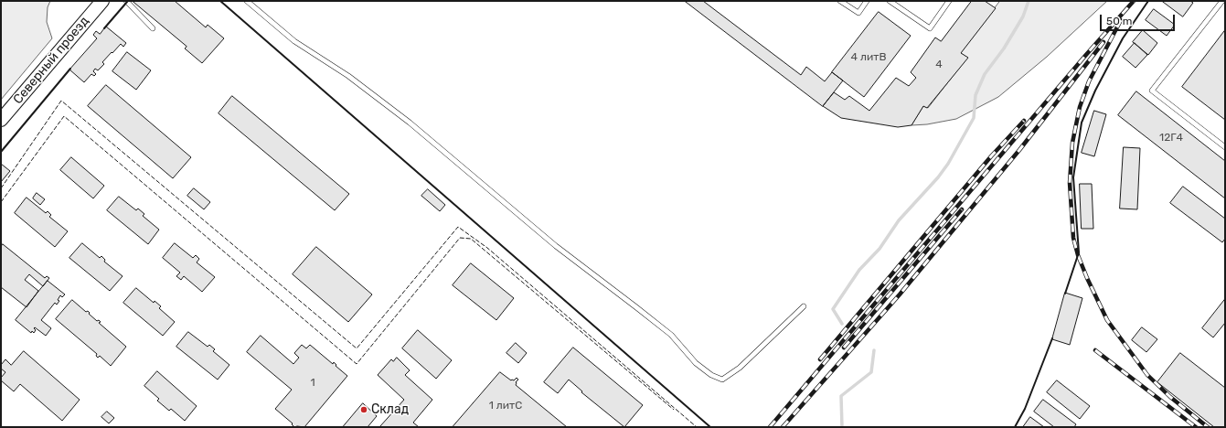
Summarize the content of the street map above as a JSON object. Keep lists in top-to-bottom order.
{
  "streets": {
    "street": ["Северный проезд"]
  },
  "places": ["Склад"],
  "house_numbers": [
    "4 литВ",
    "4",
    "12Г4",
    "1",
    "1 литС"
  ],
  "scale_bar": "50 m"
}
